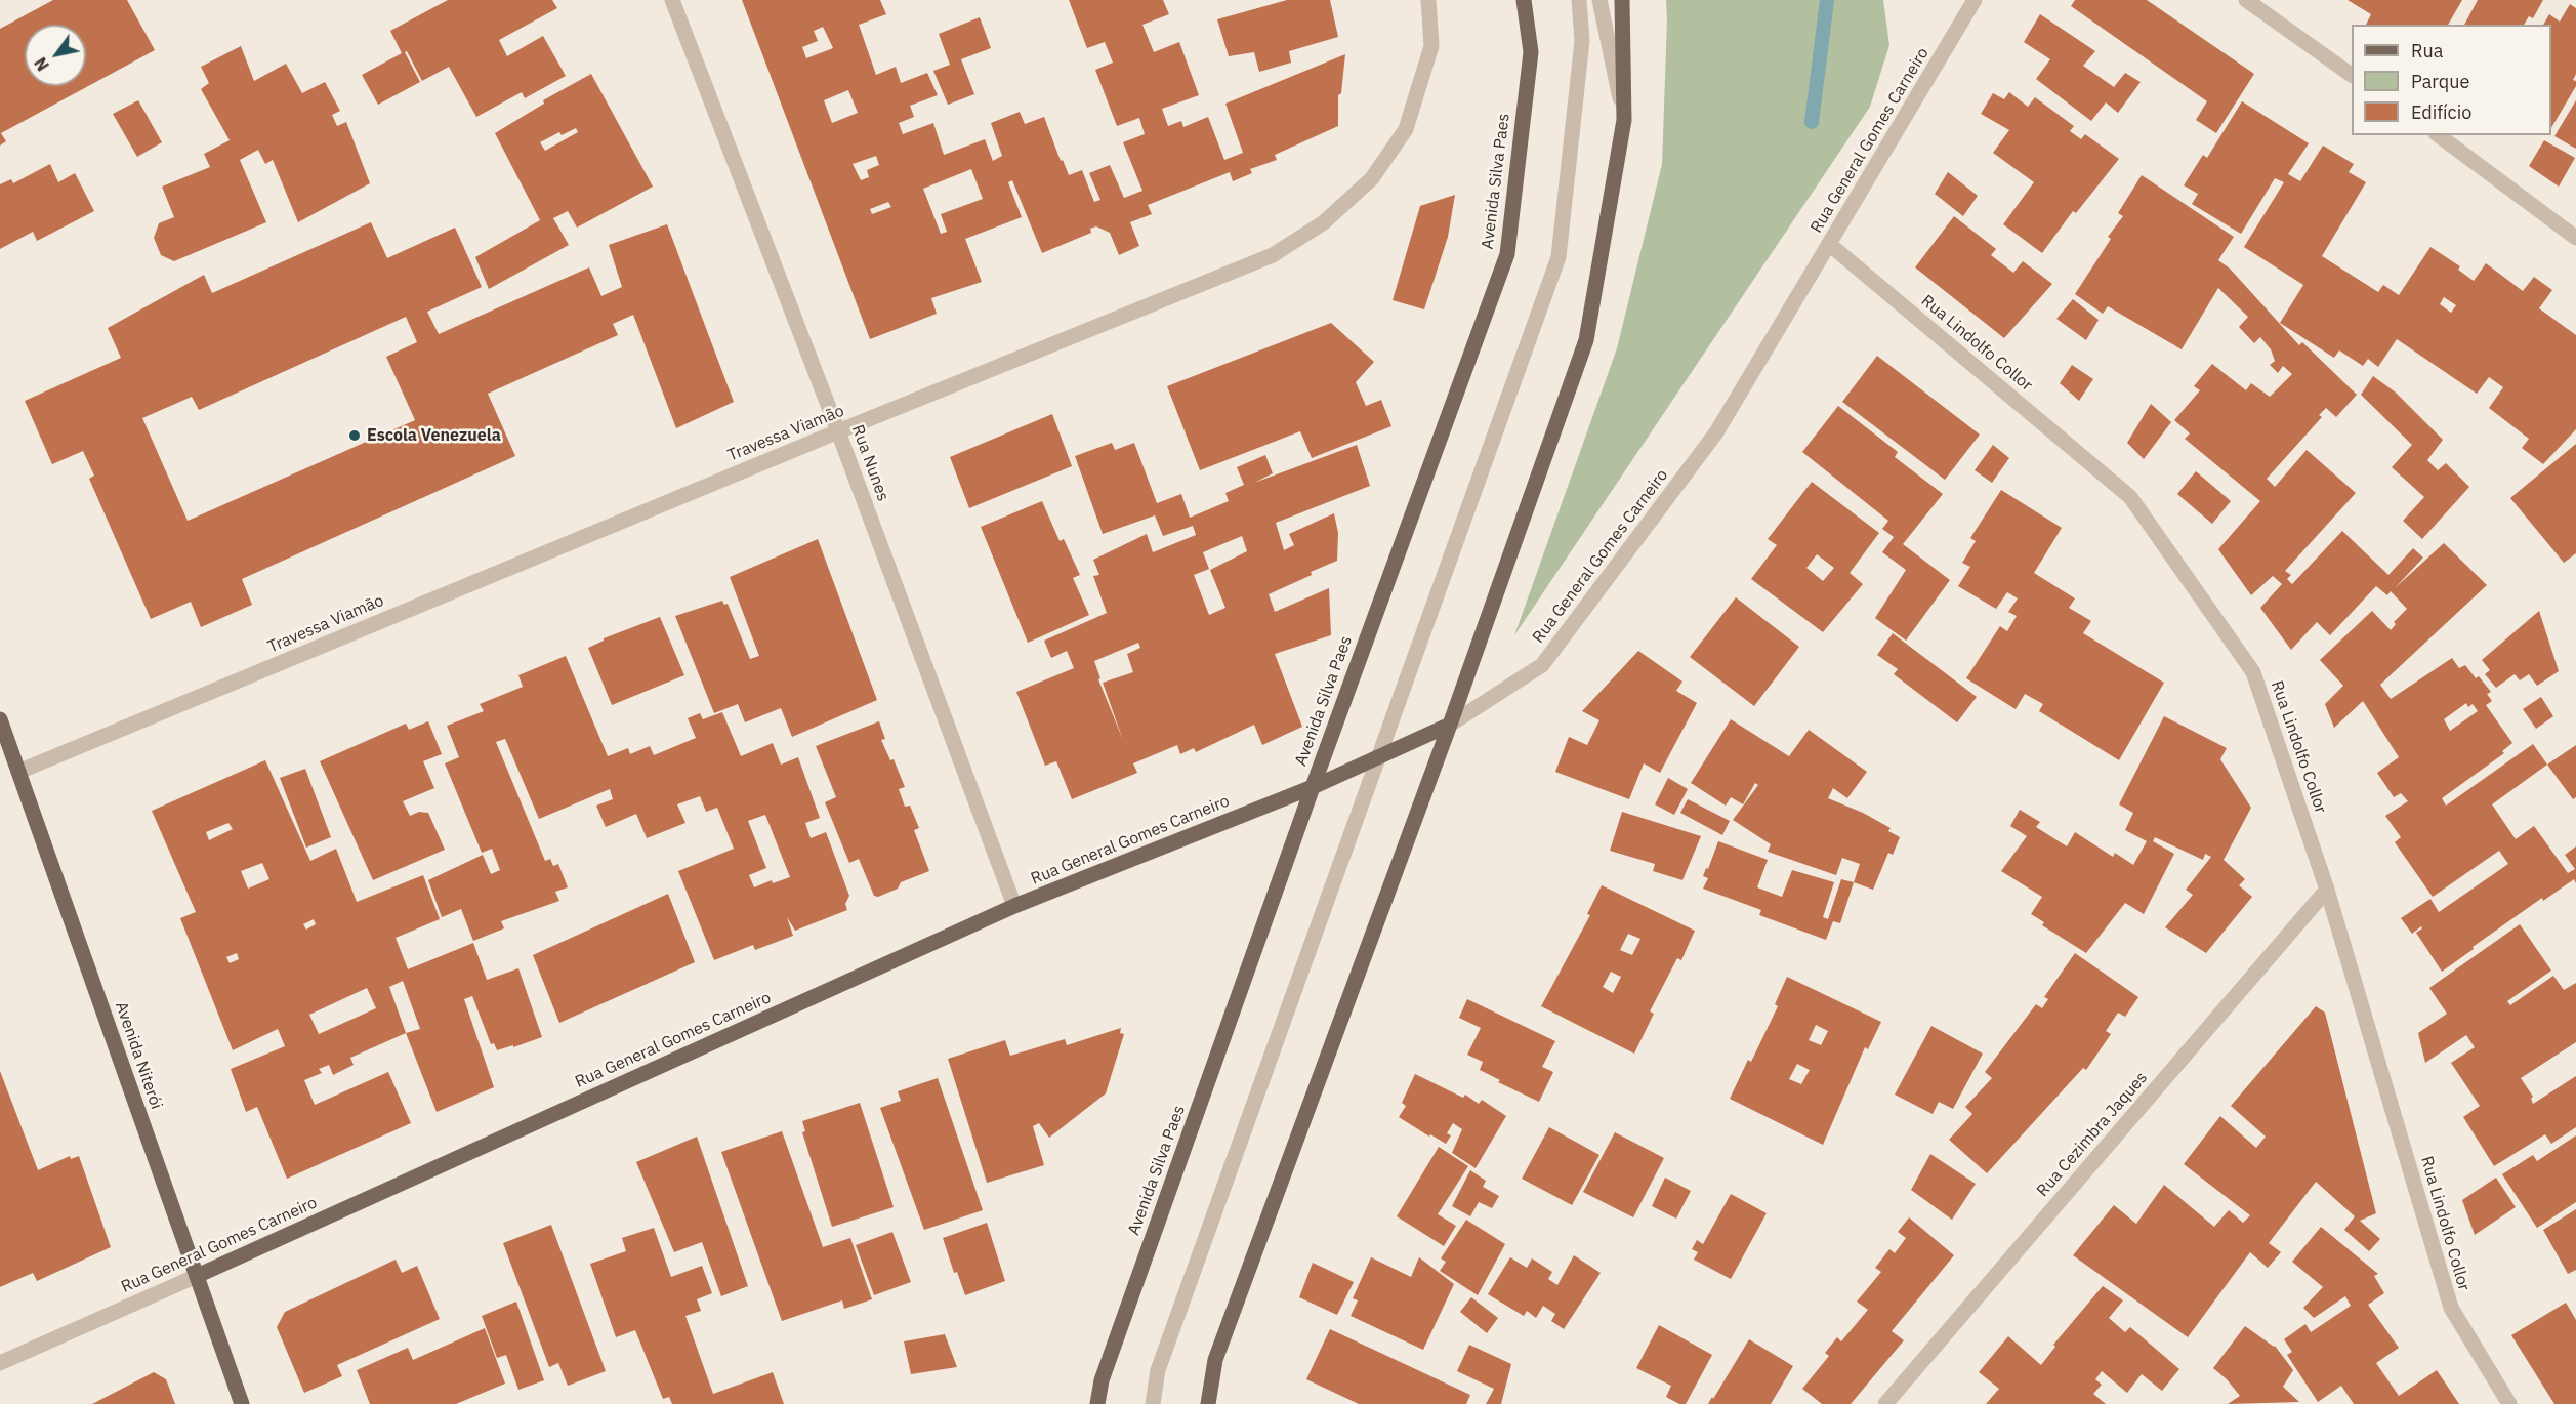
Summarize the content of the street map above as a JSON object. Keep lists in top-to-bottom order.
{
  "streets": {
    "main road": ["Rua General Gomes Carneiro", "Avenida Silva Paes", "Avenida Niterói"],
    "street": [
      "Rua Lindolfo Collor",
      "Travessa Viamão",
      "Rua Nunes",
      "Rua Cezimbra Jaques"
    ]
  },
  "crossings": [
    ["Rua General Gomes Carneiro", "Avenida Silva Paes"],
    ["Rua General Gomes Carneiro", "Rua Lindolfo Collor"],
    ["Rua General Gomes Carneiro", "Rua Nunes"],
    ["Rua General Gomes Carneiro", "Avenida Niterói"],
    ["Rua Lindolfo Collor", "Rua Cezimbra Jaques"],
    ["Travessa Viamão", "Rua Nunes"],
    ["Travessa Viamão", "Avenida Niterói"]
  ],
  "places": ["Escola Venezuela"],
  "legend": ["Rua", "Parque", "Edifício"],
  "north": "bottom left"
}
